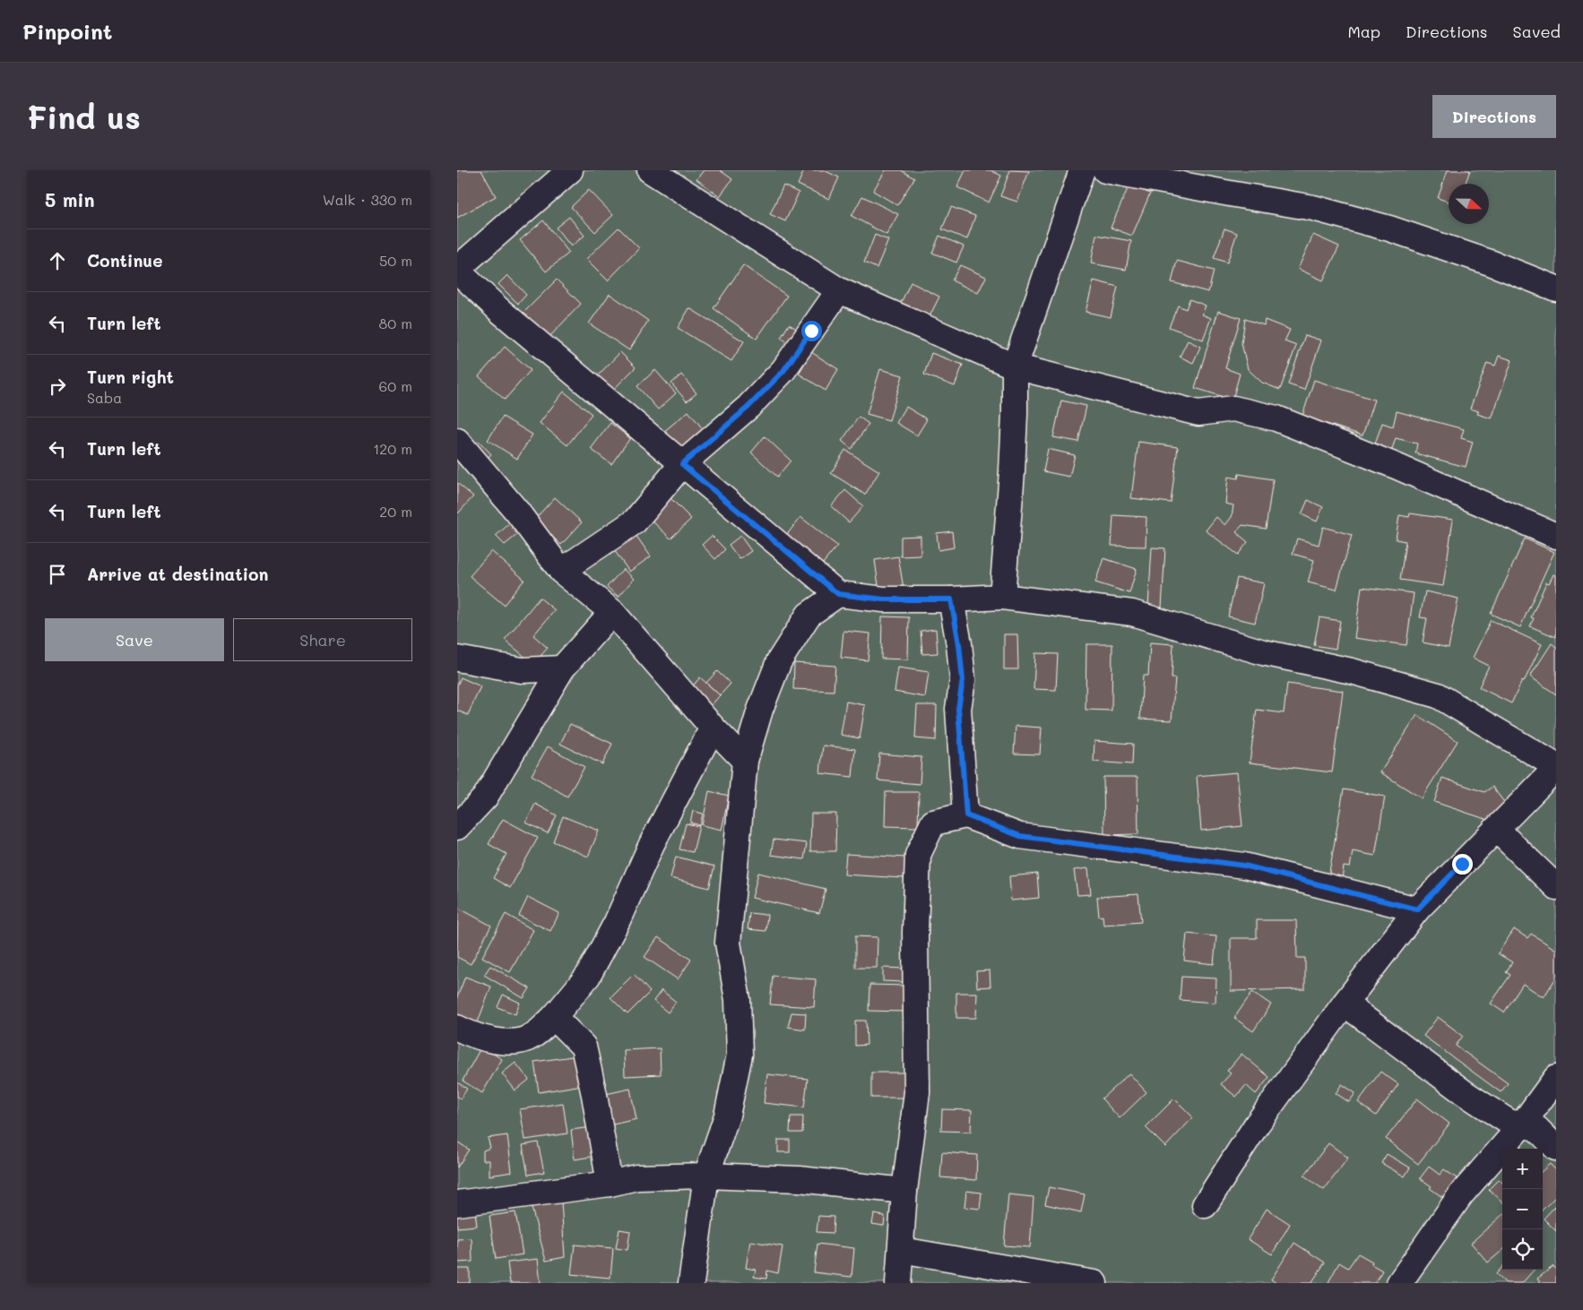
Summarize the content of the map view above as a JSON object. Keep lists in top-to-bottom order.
{
  "north": "right",
  "page": {
    "header": "Pinpoint",
    "nav": ["Map", "Directions", "Saved"],
    "buttons": [
      "Directions",
      ["Save", "Share"]
    ],
    "title": "Find us",
    "heading": ["5 min", "Walk · 330 m"],
    "list": [
      ["Continue", "50 m"],
      ["Turn left", "80 m"],
      ["Turn right", "Saba", "60 m"],
      ["Turn left", "120 m"],
      ["Turn left", "20 m"],
      "Arrive at destination"
    ],
    "map_buttons": ["+", "−"]
  }
}
